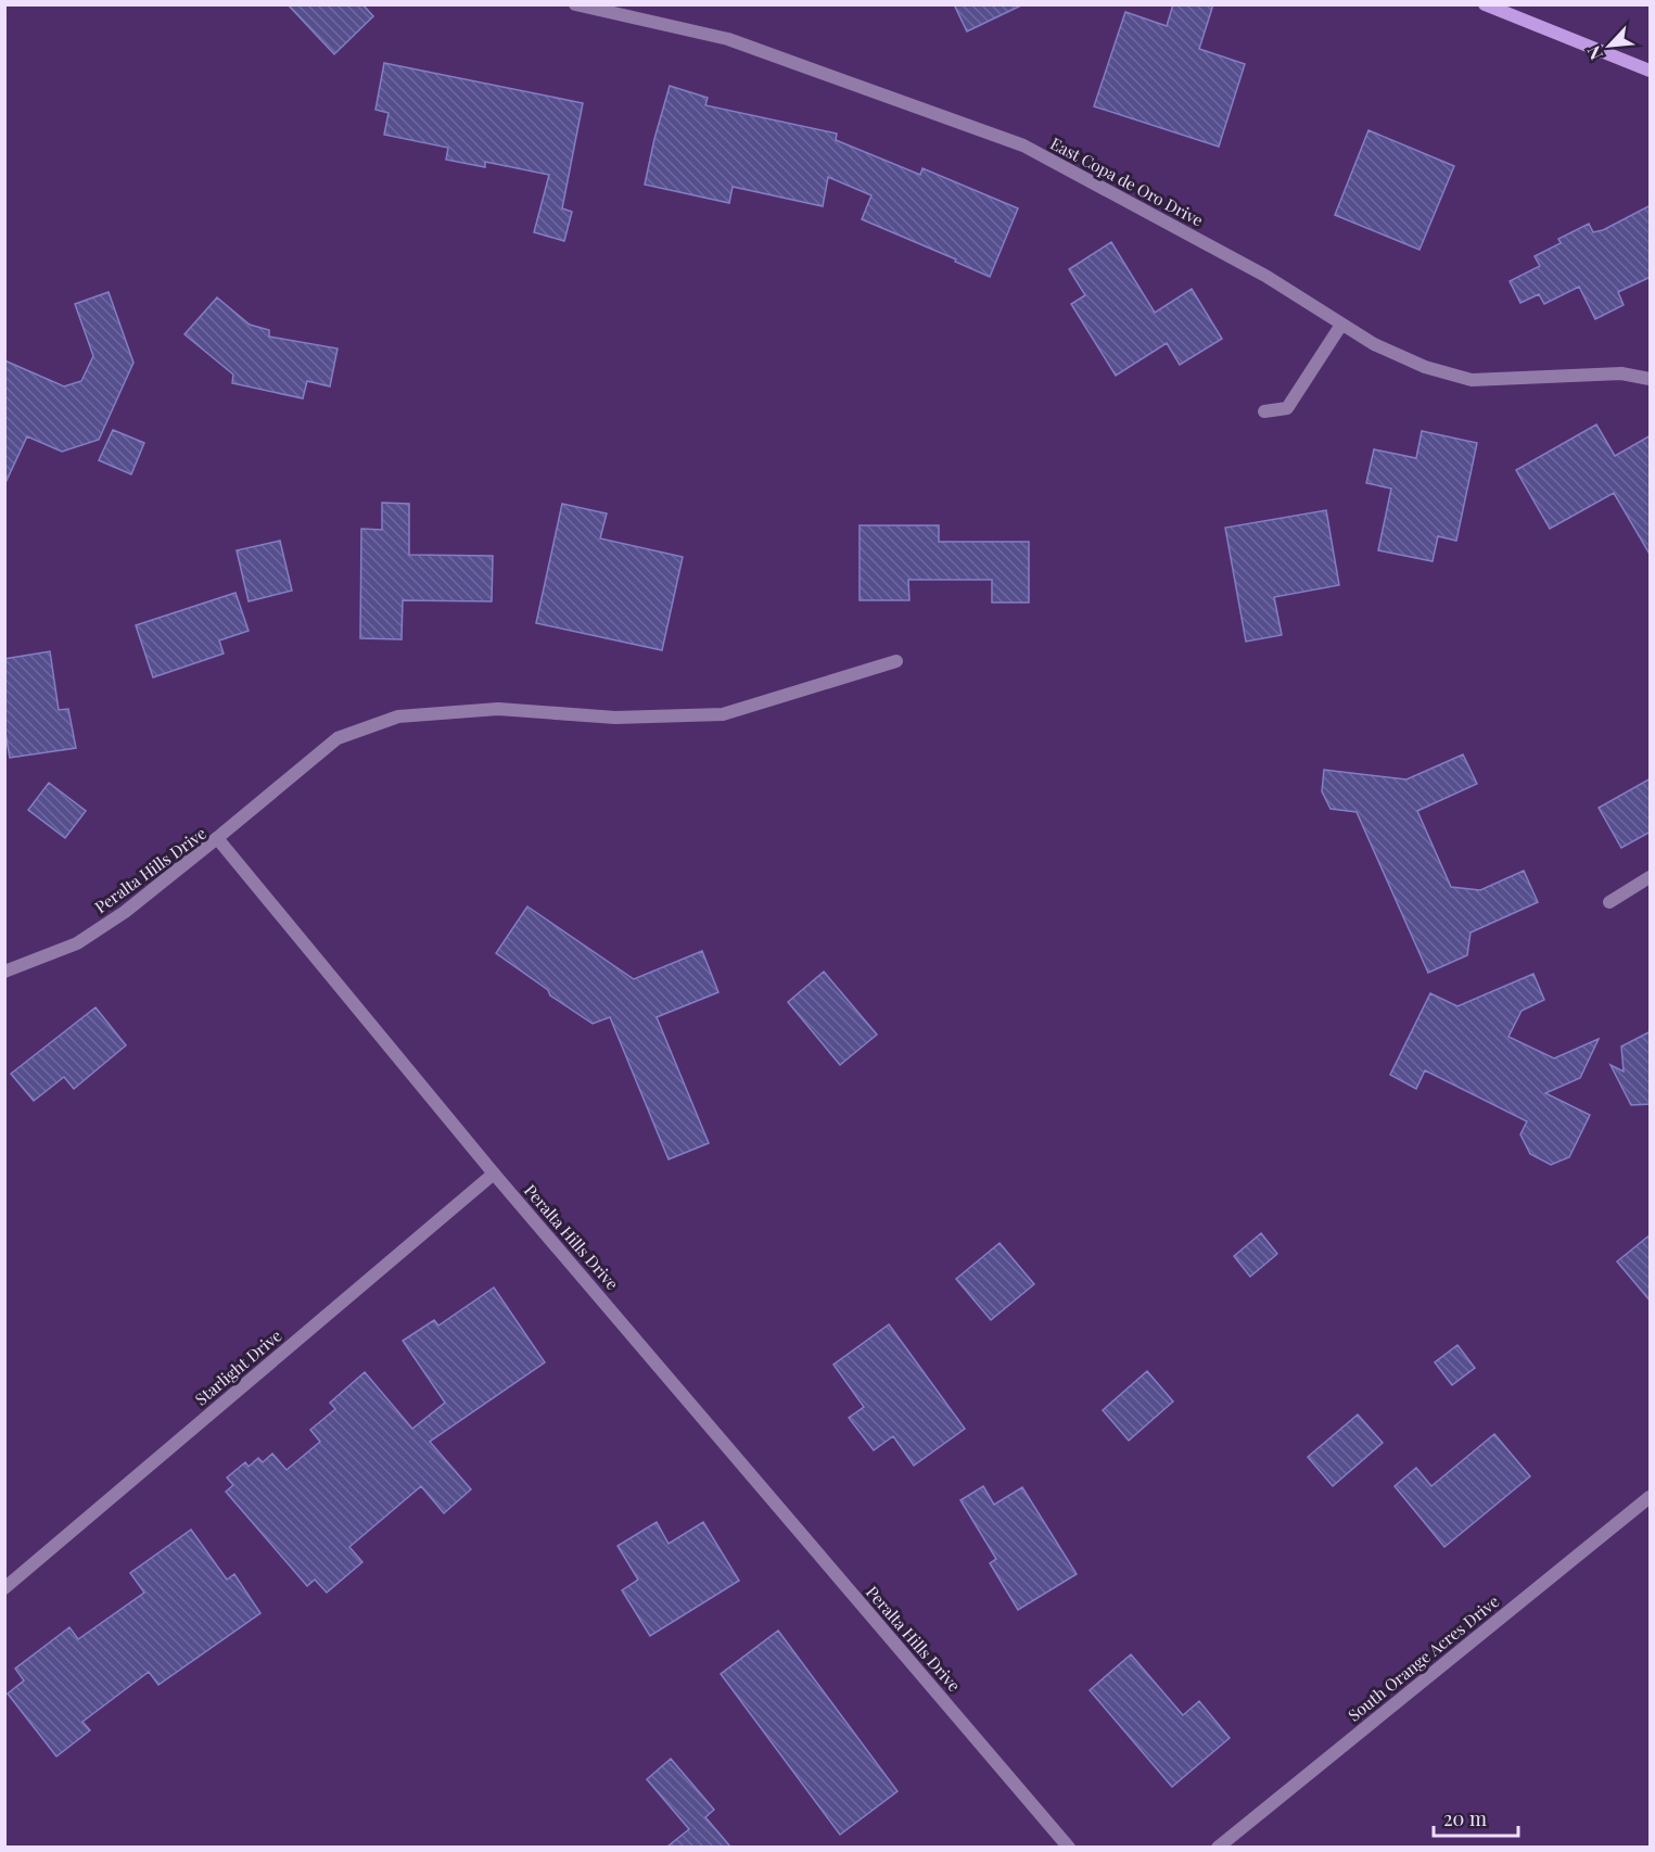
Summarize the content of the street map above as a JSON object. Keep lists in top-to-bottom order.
{
  "streets": {
    "street": [
      "East Copa de Oro Drive",
      "Peralta Hills Drive",
      "Starlight Drive",
      "South Orange Acres Drive"
    ]
  },
  "crossings": [
    ["Peralta Hills Drive", "Starlight Drive"]
  ],
  "scale_bar": "20 m",
  "north": "bottom left"
}
